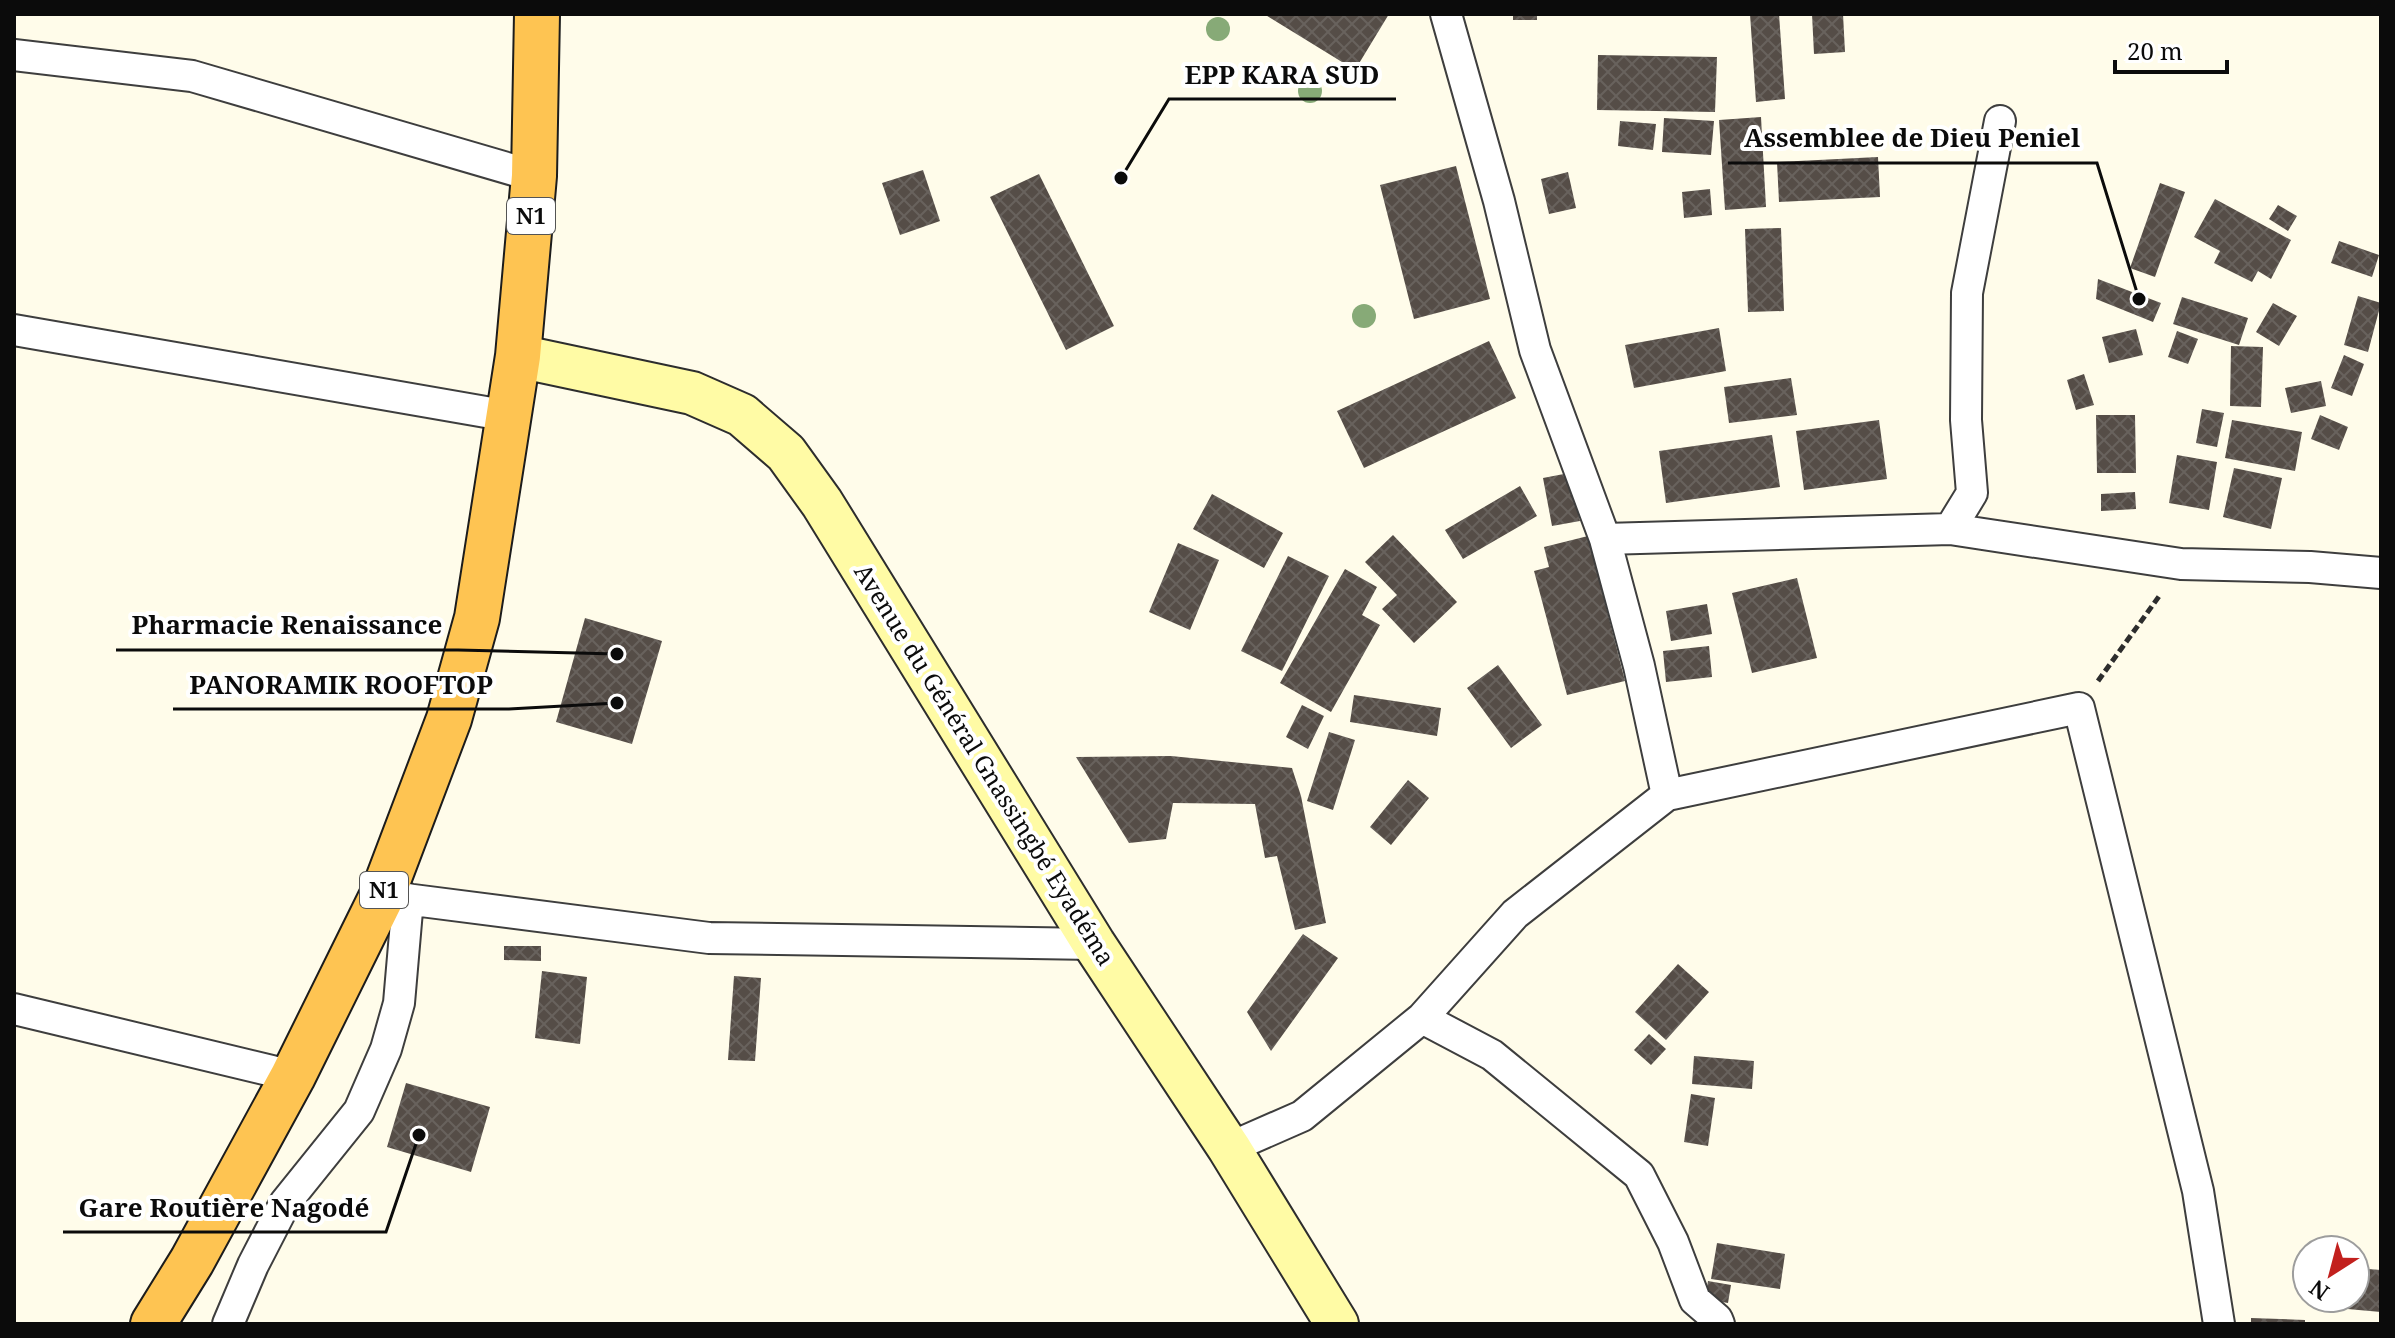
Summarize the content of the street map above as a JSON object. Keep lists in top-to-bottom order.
{
  "streets": {
    "highway": ["N1"],
    "main road": ["Avenue du Général Gnassingbé Eyadéma"]
  },
  "crossings": [
    ["N1", "Avenue du Général Gnassingbé Eyadéma"]
  ],
  "places": [
    "EPP KARA SUD",
    "Assemblee de Dieu Peniel",
    "Pharmacie Renaissance",
    "PANORAMIK ROOFTOP",
    "Gare Routière Nagodé"
  ],
  "scale_bar": "20 m",
  "north": "bottom left"
}
